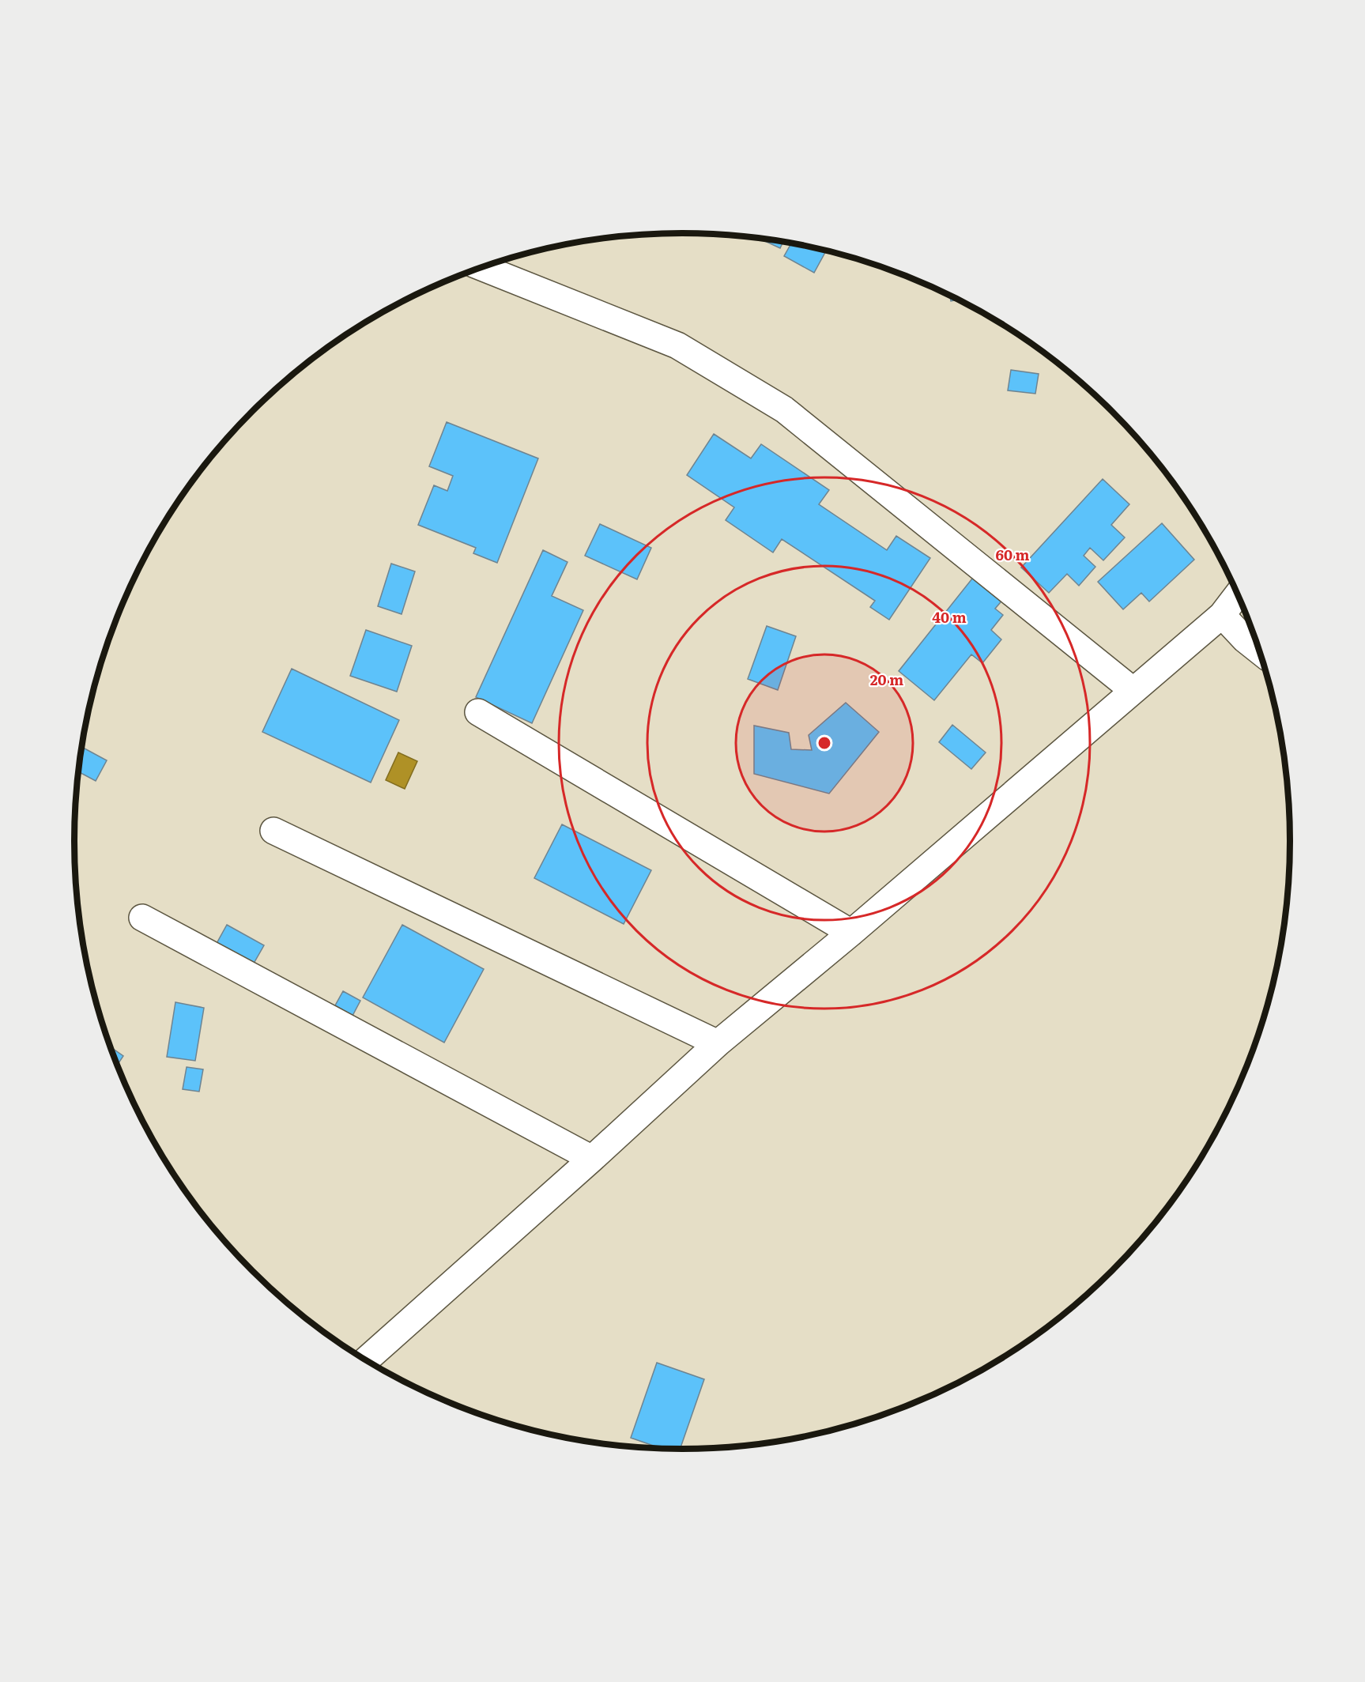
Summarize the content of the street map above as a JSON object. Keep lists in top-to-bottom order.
{
  "rings": ["60 m", "40 m", "20 m"]
}
